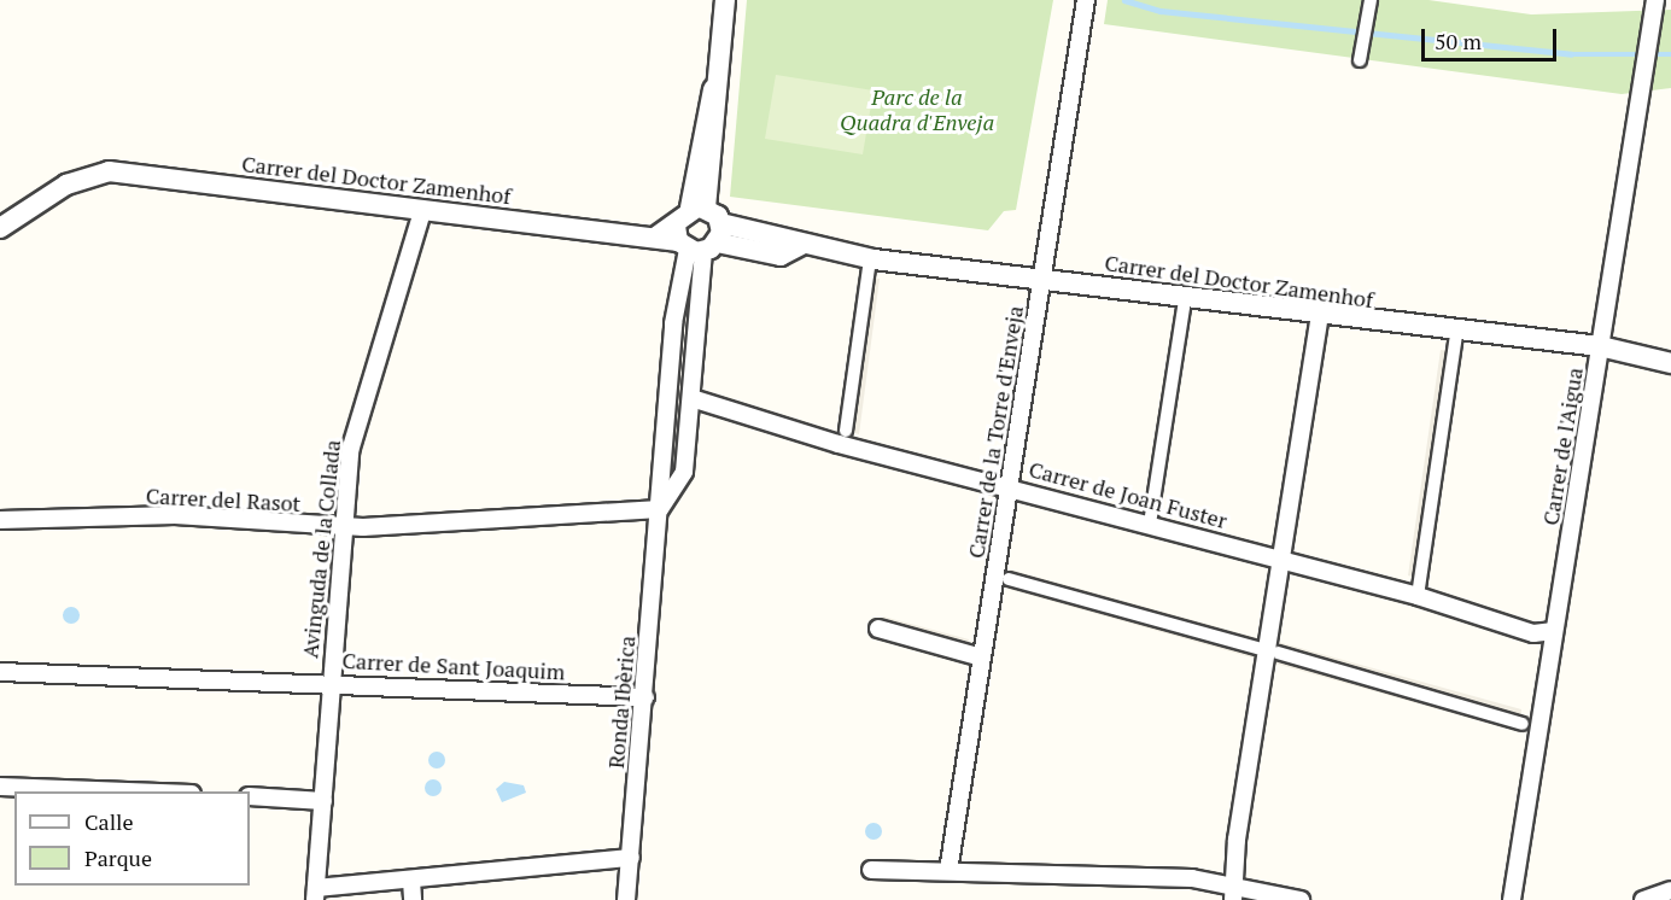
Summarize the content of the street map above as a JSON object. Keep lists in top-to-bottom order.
{
  "streets": {
    "street": [
      "Carrer del Doctor Zamenhof",
      "Carrer de la Torre d'Enveja",
      "Carrer de l'Aigua",
      "Carrer de Joan Fuster",
      "Carrer del Rasot",
      "Avinguda de la Collada",
      "Carrer de Sant Joaquim",
      "Ronda Ibèrica"
    ]
  },
  "crossings": [
    ["Carrer del Doctor Zamenhof", "Carrer de la Torre d'Enveja"],
    ["Carrer del Doctor Zamenhof", "Carrer de l'Aigua"],
    ["Carrer del Doctor Zamenhof", "Avinguda de la Collada"],
    ["Carrer del Doctor Zamenhof", "Ronda Ibèrica"],
    ["Carrer de la Torre d'Enveja", "Carrer de Joan Fuster"],
    ["Carrer de l'Aigua", "Carrer de Joan Fuster"],
    ["Carrer de Joan Fuster", "Ronda Ibèrica"],
    ["Carrer del Rasot", "Avinguda de la Collada"],
    ["Carrer del Rasot", "Ronda Ibèrica"],
    ["Avinguda de la Collada", "Carrer de Sant Joaquim"],
    ["Carrer de Sant Joaquim", "Ronda Ibèrica"]
  ],
  "parks": ["Parc de la Quadra d'Enveja"],
  "legend": ["Calle", "Parque"],
  "scale_bar": "50 m"
}
